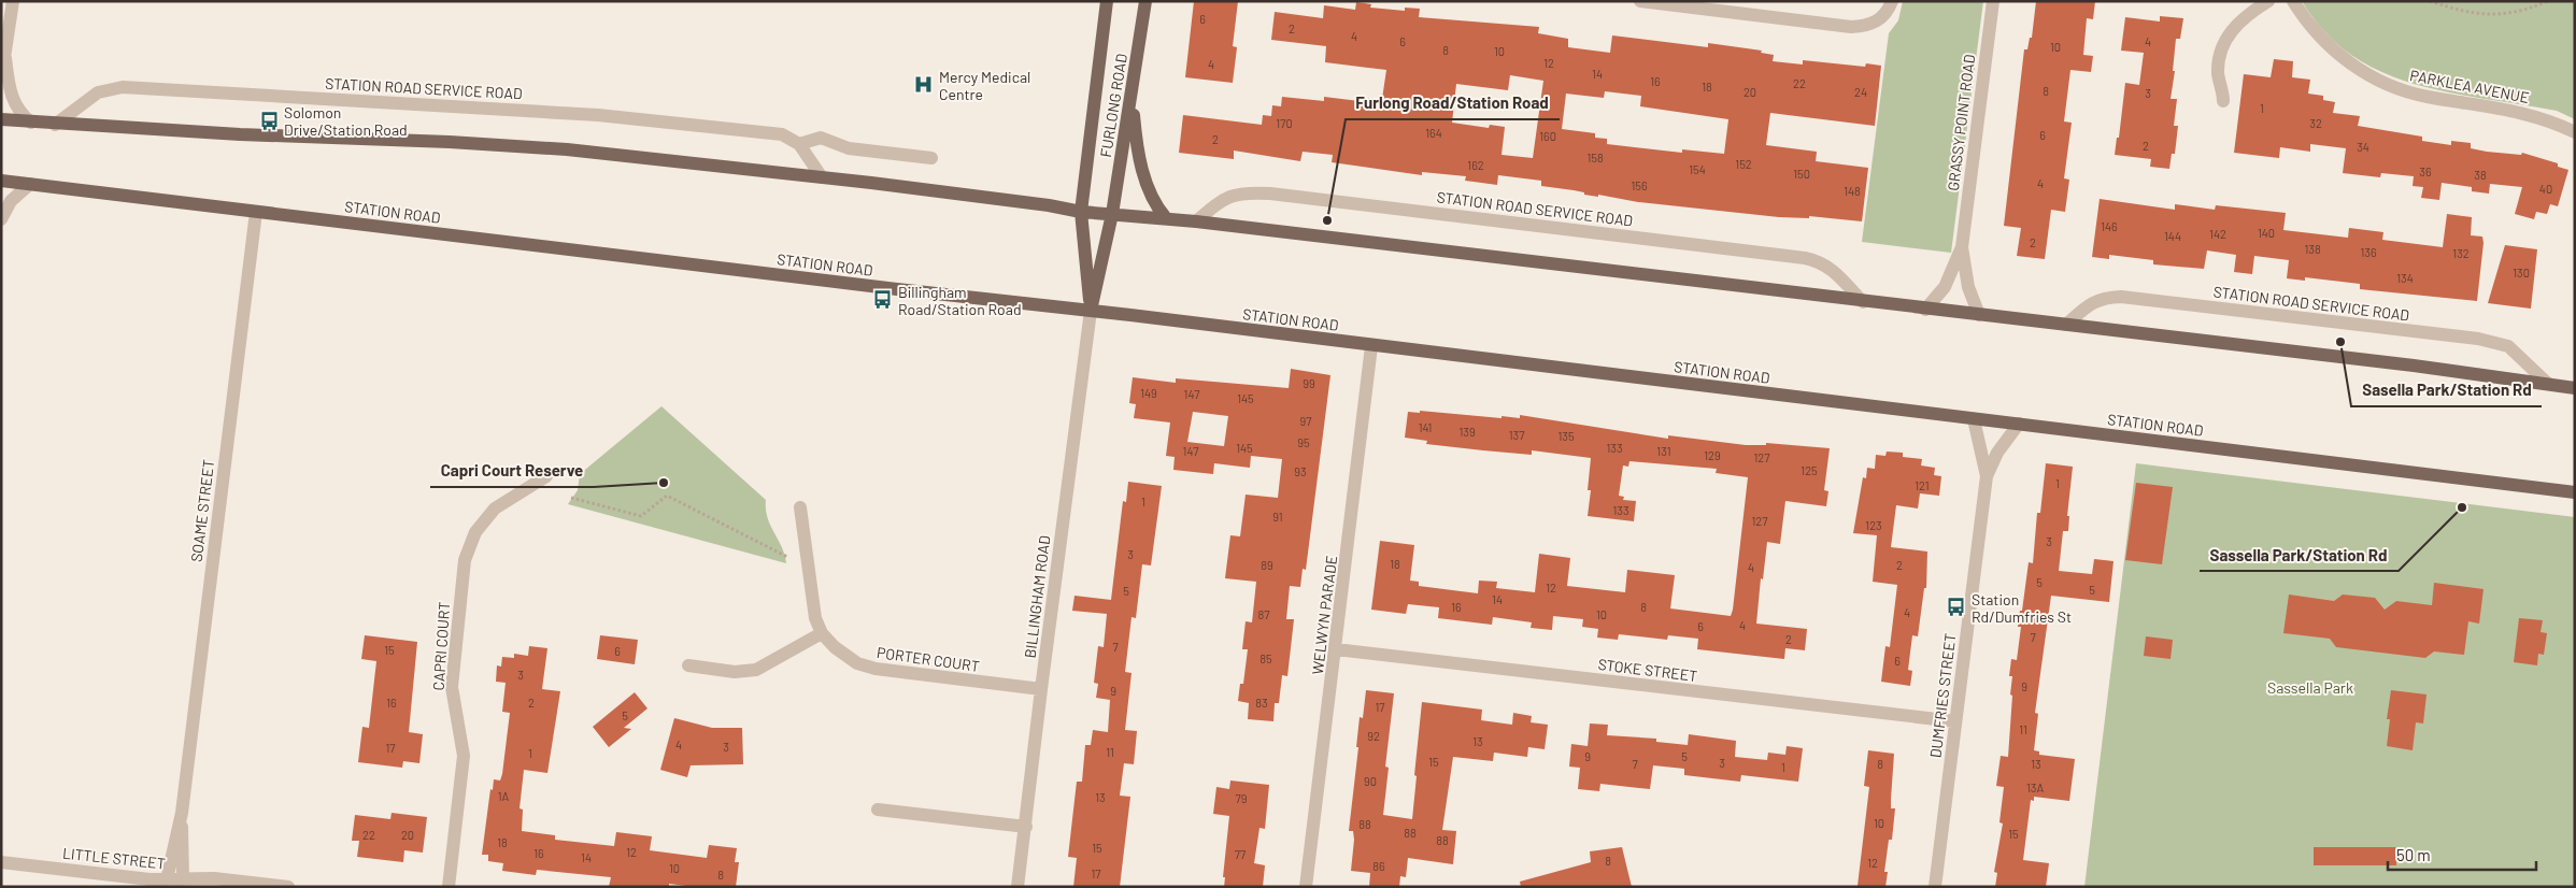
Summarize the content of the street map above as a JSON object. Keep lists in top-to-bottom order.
{
  "streets": {
    "main road": ["FURLONG ROAD", "STATION ROAD"],
    "street": [
      "PARKLEA AVENUE",
      "STATION ROAD SERVICE ROAD",
      "GRASSY POINT ROAD",
      "SOAME STREET",
      "BILLINGHAM ROAD",
      "WELWYN PARADE",
      "CAPRI COURT",
      "PORTER COURT",
      "STOKE STREET",
      "DUMFRIES STREET",
      "LITTLE STREET"
    ]
  },
  "crossings": [
    ["FURLONG ROAD", "STATION ROAD"],
    ["FURLONG ROAD", "BILLINGHAM ROAD"],
    ["STATION ROAD", "SOAME STREET"],
    ["STATION ROAD", "BILLINGHAM ROAD"],
    ["STATION ROAD", "WELWYN PARADE"],
    ["STATION ROAD", "DUMFRIES STREET"],
    ["SOAME STREET", "LITTLE STREET"],
    ["BILLINGHAM ROAD", "PORTER COURT"],
    ["WELWYN PARADE", "STOKE STREET"],
    ["STOKE STREET", "DUMFRIES STREET"]
  ],
  "parks": ["Sassella Park"],
  "places": {
    "hospital": ["Mercy Medical Centre"],
    "bus stop": ["Solomon Drive/Station Road", "Billingham Road/Station Road", "Station Rd/Dumfries St"],
    "other": [
      "Furlong Road/Station Road",
      "Sasella Park/Station Rd",
      "Capri Court Reserve",
      "Sassella Park/Station Rd"
    ]
  },
  "house_numbers": [
    "6",
    "2",
    "4",
    "6",
    "4",
    "10",
    "8",
    "10",
    "12",
    "4",
    "14",
    "16",
    "22",
    "18",
    "8",
    "20",
    "24",
    "3",
    "1",
    "170",
    "32",
    "164",
    "6",
    "160",
    "2",
    "2",
    "34",
    "158",
    "152",
    "162",
    "154",
    "36",
    "150",
    "38",
    "4",
    "156",
    "40",
    "148",
    "146",
    "140",
    "142",
    "144",
    "2",
    "138",
    "136",
    "132",
    "130",
    "134",
    "99",
    "149",
    "147",
    "145",
    "97",
    "141",
    "139",
    "137",
    "135",
    "95",
    "145",
    "133",
    "147",
    "131",
    "129",
    "127",
    "125",
    "93",
    "1",
    "121",
    "1",
    "133",
    "91",
    "127",
    "123",
    "3",
    "3",
    "18",
    "89",
    "2",
    "4",
    "5",
    "12",
    "5",
    "5",
    "14",
    "16",
    "8",
    "4",
    "87",
    "10",
    "4",
    "6",
    "7",
    "2",
    "7",
    "15",
    "6",
    "85",
    "6",
    "3",
    "9",
    "9",
    "16",
    "2",
    "83",
    "17",
    "5",
    "11",
    "92",
    "13",
    "4",
    "3",
    "17",
    "11",
    "1",
    "9",
    "5",
    "15",
    "3",
    "7",
    "8",
    "13",
    "1",
    "90",
    "13A",
    "1A",
    "13",
    "79",
    "10",
    "88",
    "88",
    "15",
    "22",
    "20",
    "88",
    "18",
    "15",
    "12",
    "16",
    "77",
    "14",
    "8",
    "12",
    "86",
    "10",
    "17",
    "8"
  ],
  "scale_bar": "50 m"
}
